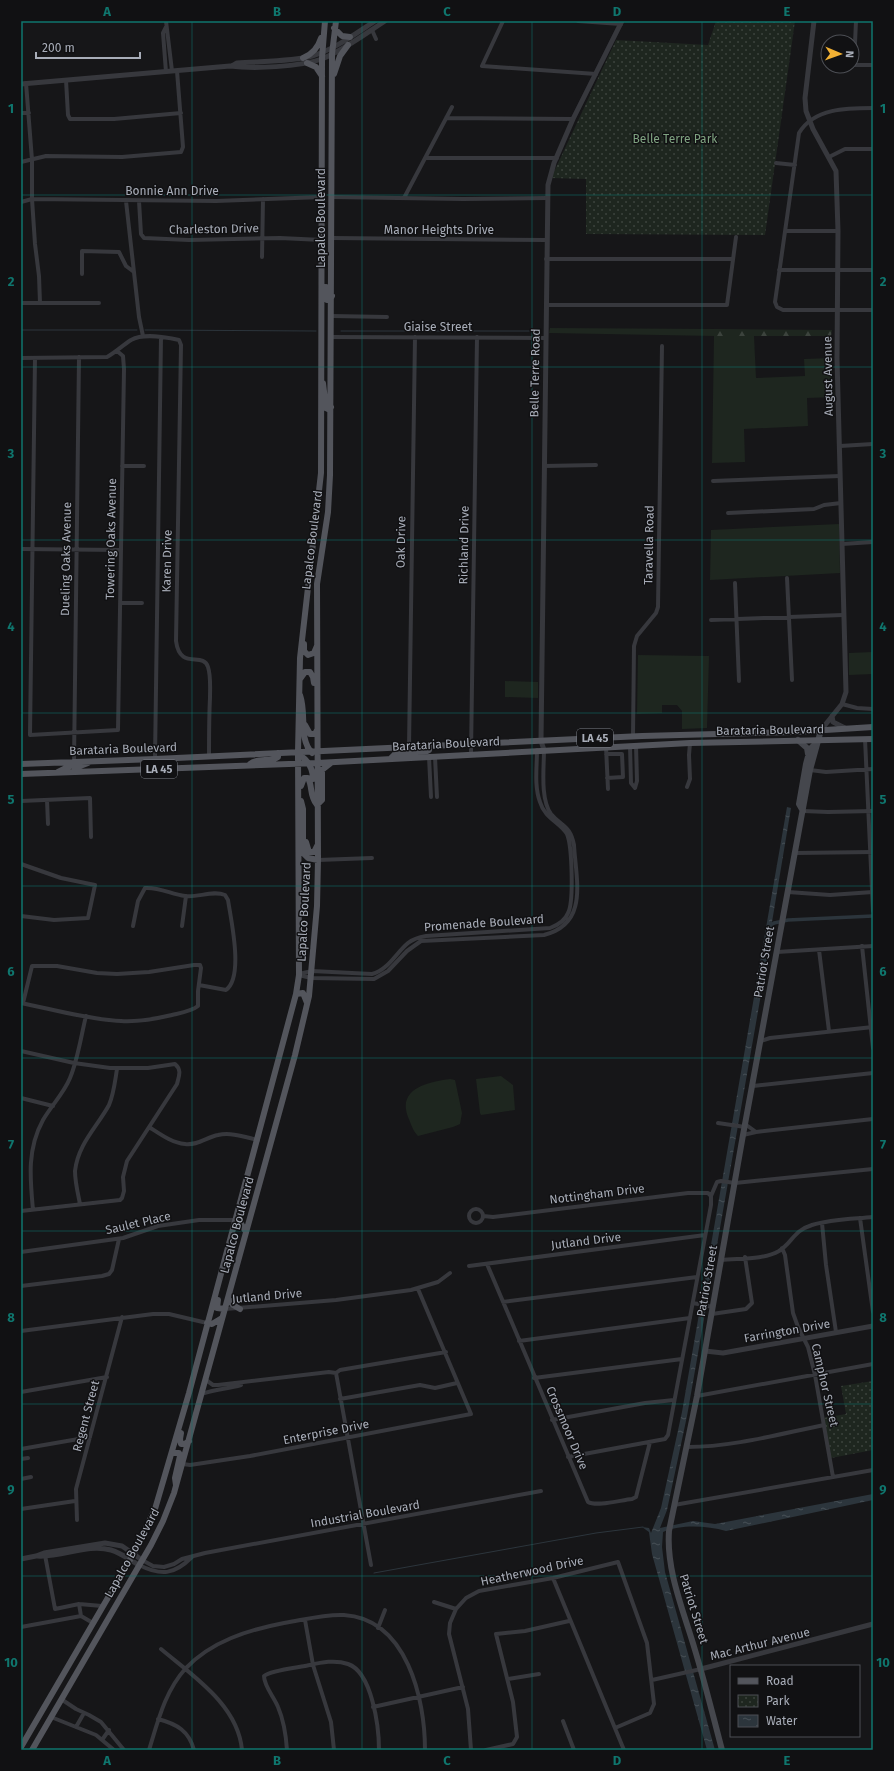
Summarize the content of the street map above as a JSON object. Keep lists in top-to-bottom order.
{
  "streets": {
    "main road": [
      "Lapalco Boulevard",
      "Barataria Boulevard",
      "LA 45",
      "Patriot Street"
    ],
    "street": [
      "Bonnie Ann Drive",
      "Charleston Drive",
      "Manor Heights Drive",
      "Giaise Street",
      "Belle Terre Road",
      "August Avenue",
      "Towering Oaks Avenue",
      "Oak Drive",
      "Richland Drive",
      "Taravella Road",
      "Dueling Oaks Avenue",
      "Karen Drive",
      "Promenade Boulevard",
      "Nottingham Drive",
      "Saulet Place",
      "Jutland Drive",
      "Farrington Drive",
      "Camphor Street",
      "Regent Street",
      "Crossmoor Drive",
      "Enterprise Drive",
      "Industrial Boulevard",
      "Heatherwood Drive",
      "Mac Arthur Avenue"
    ]
  },
  "crossings": [
    ["Bonnie Ann Drive", "Lapalco Boulevard"],
    ["Bonnie Ann Drive", "Charleston Drive"],
    ["Lapalco Boulevard", "Charleston Drive"],
    ["Lapalco Boulevard", "Manor Heights Drive"],
    ["Lapalco Boulevard", "Giaise Street"],
    ["Lapalco Boulevard", "Barataria Boulevard"],
    ["Lapalco Boulevard", "Promenade Boulevard"],
    ["Lapalco Boulevard", "Saulet Place"],
    ["Lapalco Boulevard", "Jutland Drive"],
    ["Lapalco Boulevard", "Enterprise Drive"],
    ["Lapalco Boulevard", "Industrial Boulevard"],
    ["Manor Heights Drive", "Belle Terre Road"],
    ["Giaise Street", "Belle Terre Road"],
    ["Giaise Street", "Oak Drive"],
    ["Giaise Street", "Richland Drive"],
    ["Belle Terre Road", "Barataria Boulevard"],
    ["August Avenue", "Barataria Boulevard"],
    ["August Avenue", "Patriot Street"],
    ["Towering Oaks Avenue", "Dueling Oaks Avenue"],
    ["Oak Drive", "Barataria Boulevard"],
    ["Richland Drive", "Barataria Boulevard"],
    ["Taravella Road", "Barataria Boulevard"],
    ["Dueling Oaks Avenue", "Barataria Boulevard"],
    ["Karen Drive", "Barataria Boulevard"],
    ["Barataria Boulevard", "Promenade Boulevard"],
    ["Barataria Boulevard", "Patriot Street"],
    ["Patriot Street", "Nottingham Drive"],
    ["Patriot Street", "Jutland Drive"],
    ["Patriot Street", "Farrington Drive"],
    ["Patriot Street", "Crossmoor Drive"],
    ["Patriot Street", "Mac Arthur Avenue"],
    ["Jutland Drive", "Crossmoor Drive"],
    ["Farrington Drive", "Camphor Street"],
    ["Heatherwood Drive", "Mac Arthur Avenue"]
  ],
  "parks": ["Belle Terre Park"],
  "legend": ["Road", "Park", "Water"],
  "scale_bar": "200 m",
  "north": "right",
  "grid": {
    "columns": [
      "A",
      "B",
      "C",
      "D",
      "E"
    ],
    "rows": [
      "1",
      "2",
      "3",
      "4",
      "5",
      "6",
      "7",
      "8",
      "9",
      "10"
    ]
  }
}
